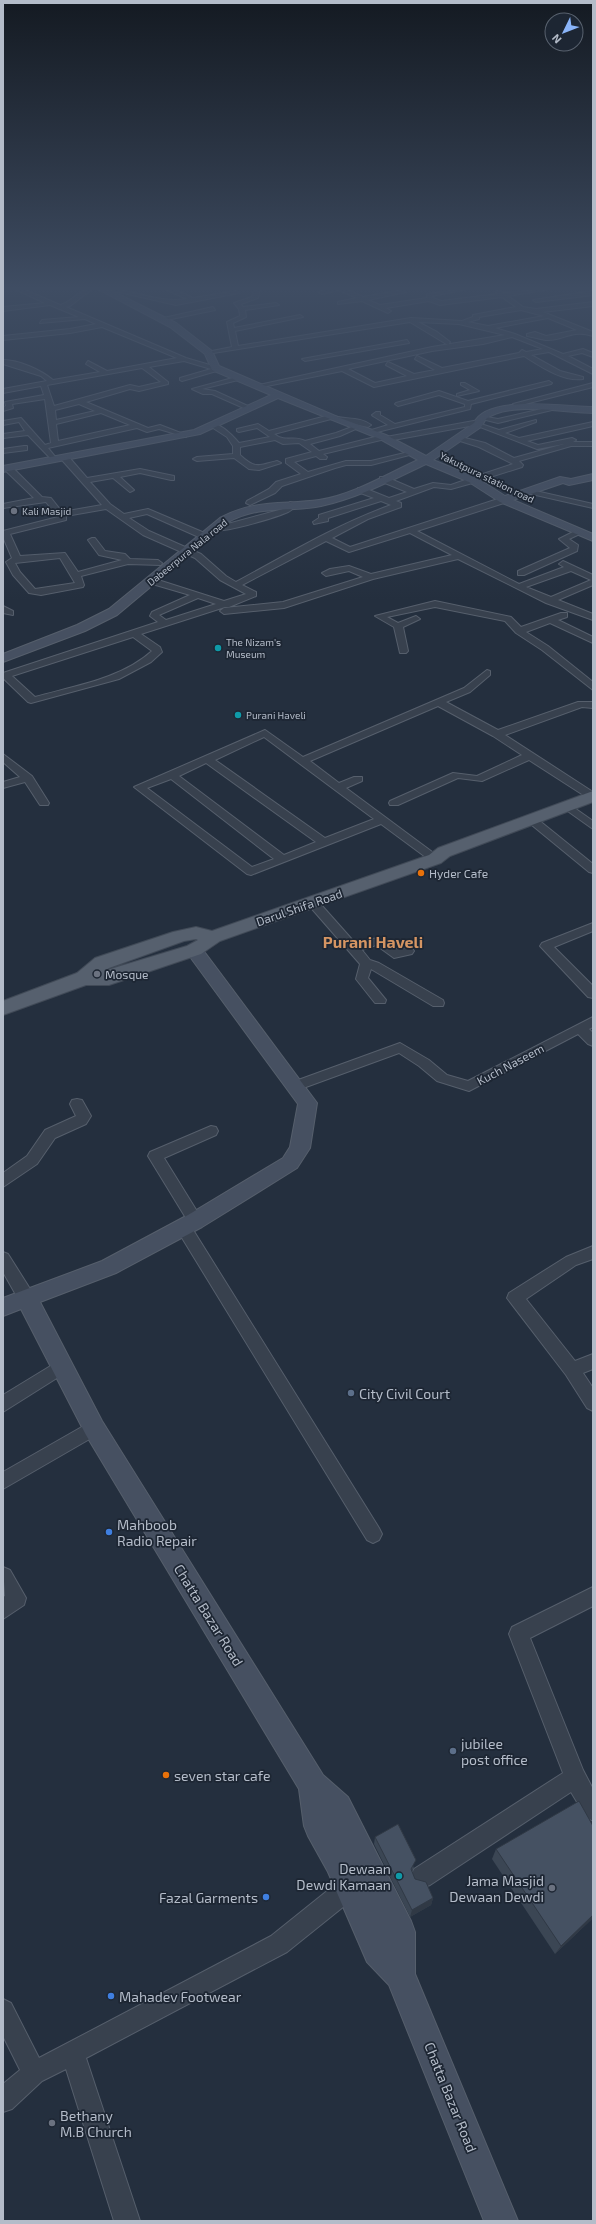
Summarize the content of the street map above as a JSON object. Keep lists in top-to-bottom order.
{
  "streets": {
    "main road": ["Darul Shifa Road"],
    "street": [
      "Yakutpura station road",
      "Dabeerpura Nala road",
      "Kuch Naseem",
      "Chatta Bazar Road"
    ]
  },
  "crossings": [
    ["Yakutpura station road", "Dabeerpura Nala road"]
  ],
  "districts": ["Purani Haveli"],
  "places": [
    "Kali Masjid",
    "The Nizam's Museum",
    "Purani Haveli",
    "Hyder Cafe",
    "Mosque",
    "City Civil Court",
    "Mahboob Radio Repair",
    "jubilee post office",
    "seven star cafe",
    "Dewaan Dewdi Kamaan",
    "Jama Masjid Dewaan Dewdi",
    "Fazal Garments",
    "Mahadev Footwear",
    "Bethany M.B Church"
  ],
  "north": "bottom left"
}
